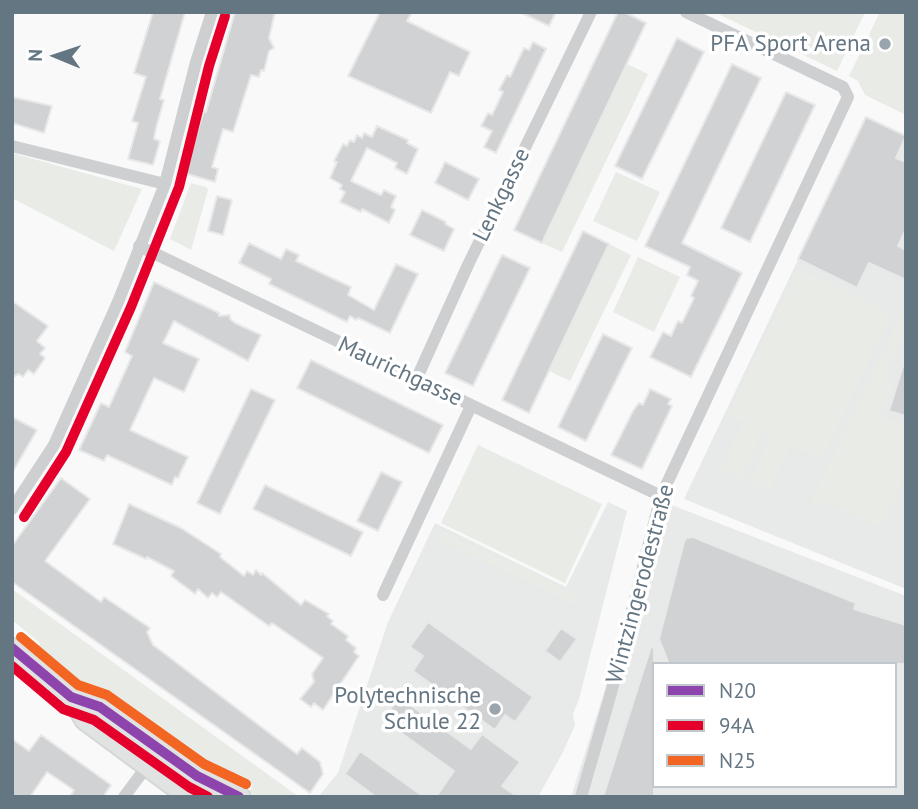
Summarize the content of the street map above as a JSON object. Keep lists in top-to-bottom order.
{
  "streets": {
    "street": ["Lenkgasse", "Maurichgasse", "Wintzingerodestraße"]
  },
  "crossings": [
    ["Lenkgasse", "Maurichgasse"],
    ["Maurichgasse", "Wintzingerodestraße"]
  ],
  "places": ["PFA Sport Arena", "Polytechnische Schule 22"],
  "lines": ["transit line 94A", "transit line N25", "transit line N20"],
  "legend": ["N20", "94A", "N25"],
  "north": "left"
}
